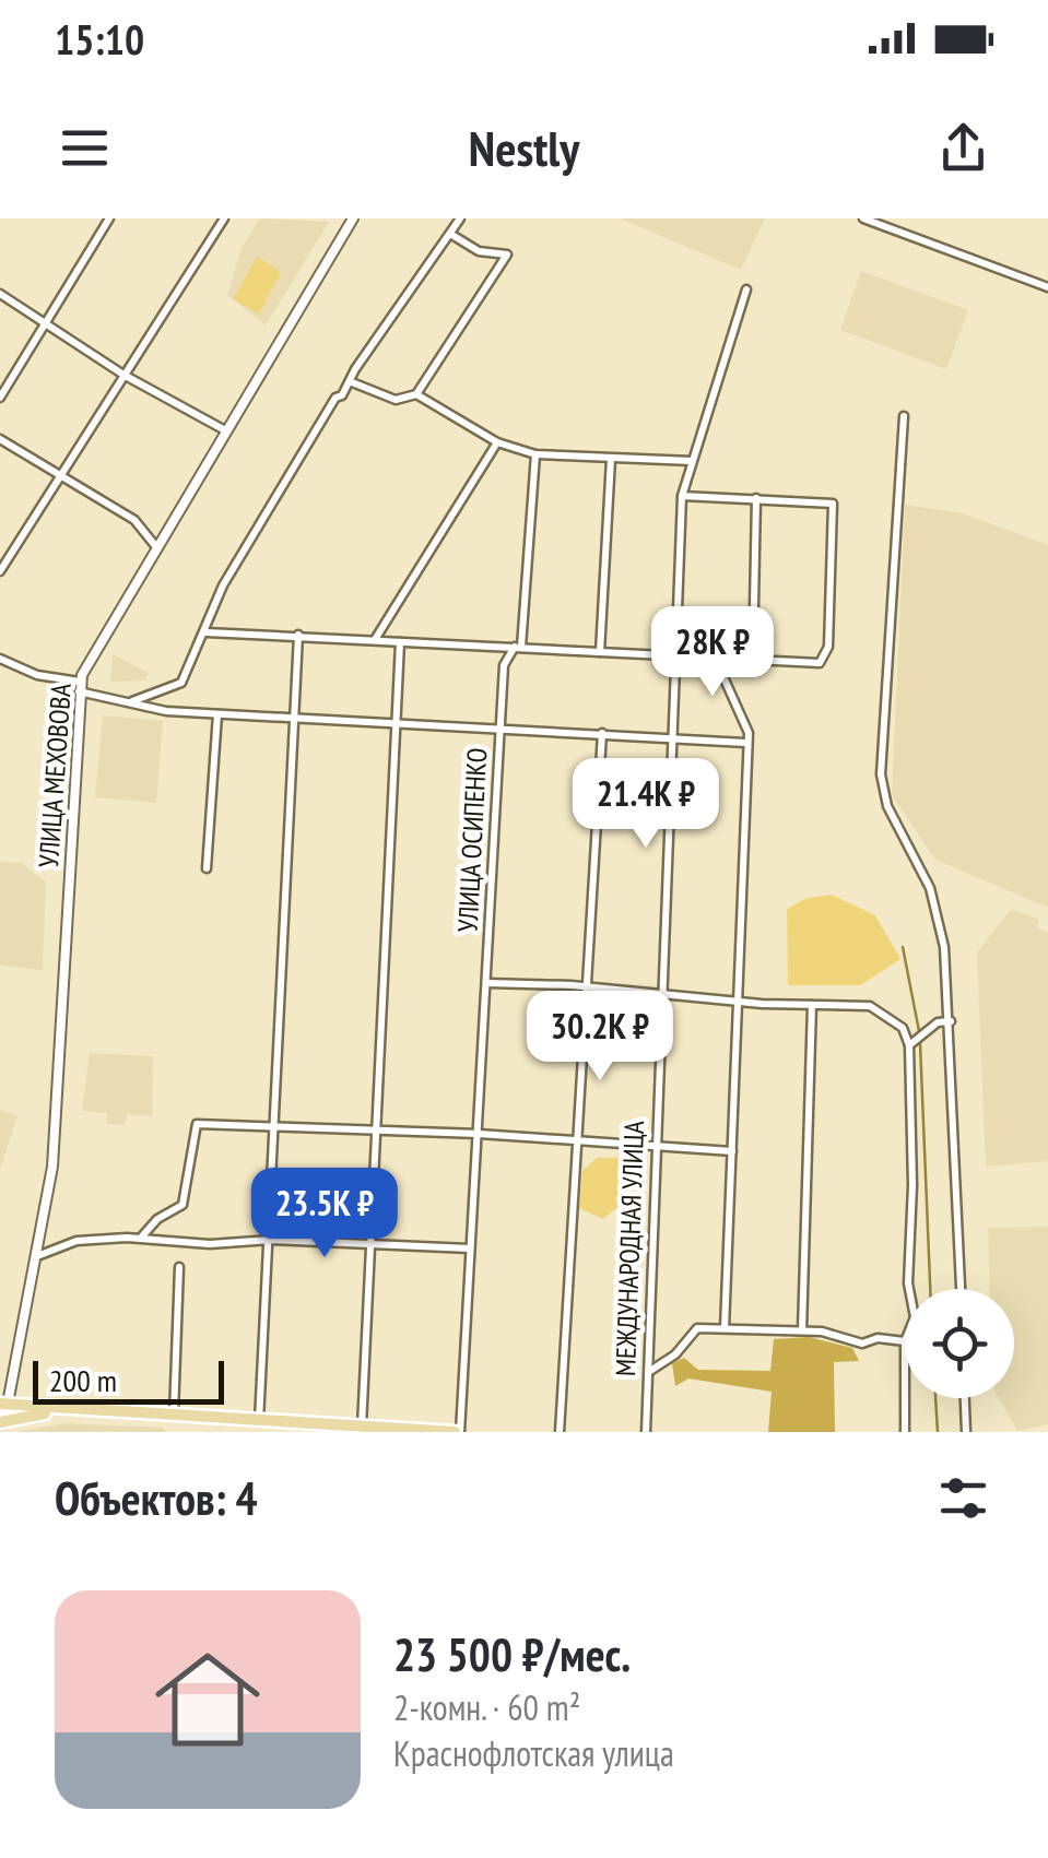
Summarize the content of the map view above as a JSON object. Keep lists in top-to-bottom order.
{
  "streets": {
    "street": ["УЛИЦА МЕХОВОВА", "УЛИЦА ОСИПЕНКО", "МЕЖДУНАРОДНАЯ УЛИЦА"]
  },
  "scale_bar": "200 m",
  "page": {
    "status": "15:10",
    "header": "Nestly",
    "price": [
      "28K ₽",
      "21.4K ₽",
      "30.2K ₽",
      "23.5K ₽"
    ],
    "scale": "200 m",
    "heading": "Объектов: 4",
    "list": [
      {
        "name": "23 500 ₽/мес.",
        "note": "2-комн. · 60 m² · Краснофлотская улица"
      }
    ]
  }
}
